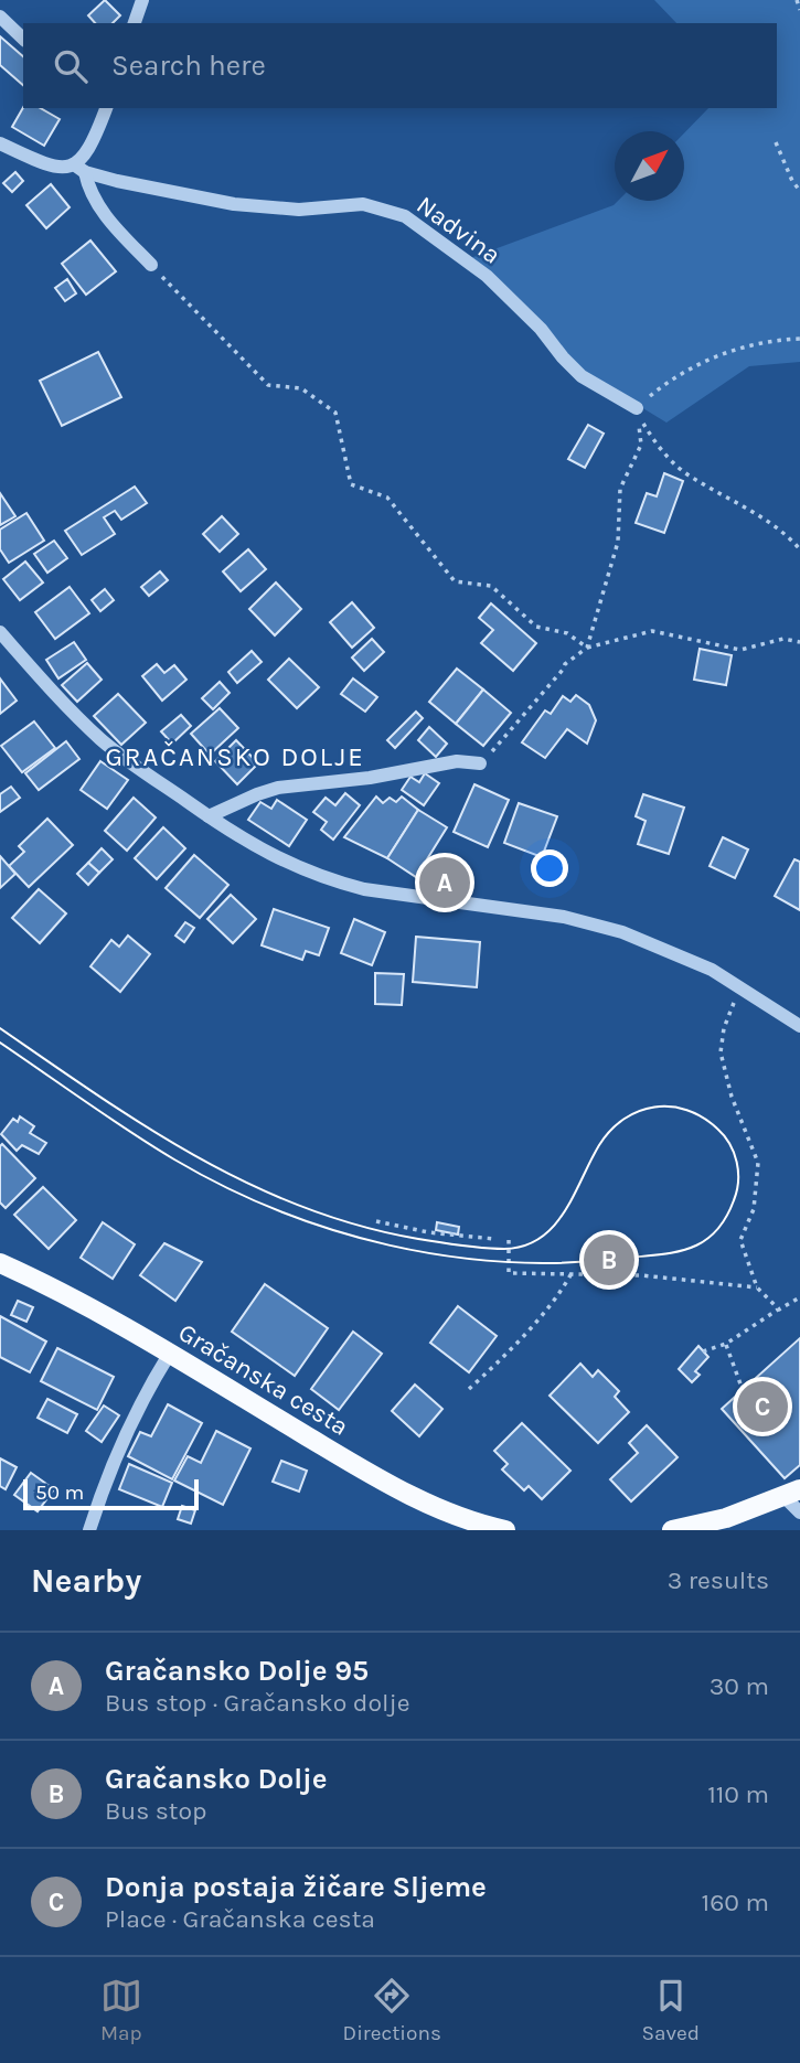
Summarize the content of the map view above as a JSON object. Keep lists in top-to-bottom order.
{
  "streets": {
    "main road": ["Gračanska cesta"],
    "street": ["Nadvina"]
  },
  "districts": ["GRAČANSKO DOLJE"],
  "scale_bar": "50 m",
  "north": "top right",
  "page": {
    "search": "Search here",
    "pins": ["A", "B", "C"],
    "scale": "50 m",
    "heading": ["Nearby", "3 results"],
    "list": [
      {
        "mark": "A",
        "name": "Gračansko Dolje 95",
        "note": "Bus stop · Gračansko dolje",
        "value": "30 m"
      },
      {
        "mark": "B",
        "name": "Gračansko Dolje",
        "note": "Bus stop",
        "value": "110 m"
      },
      {
        "mark": "C",
        "name": "Donja postaja žičare Sljeme",
        "note": "Place · Gračanska cesta",
        "value": "160 m"
      }
    ],
    "nav": ["Map", "Directions", "Saved"]
  }
}
